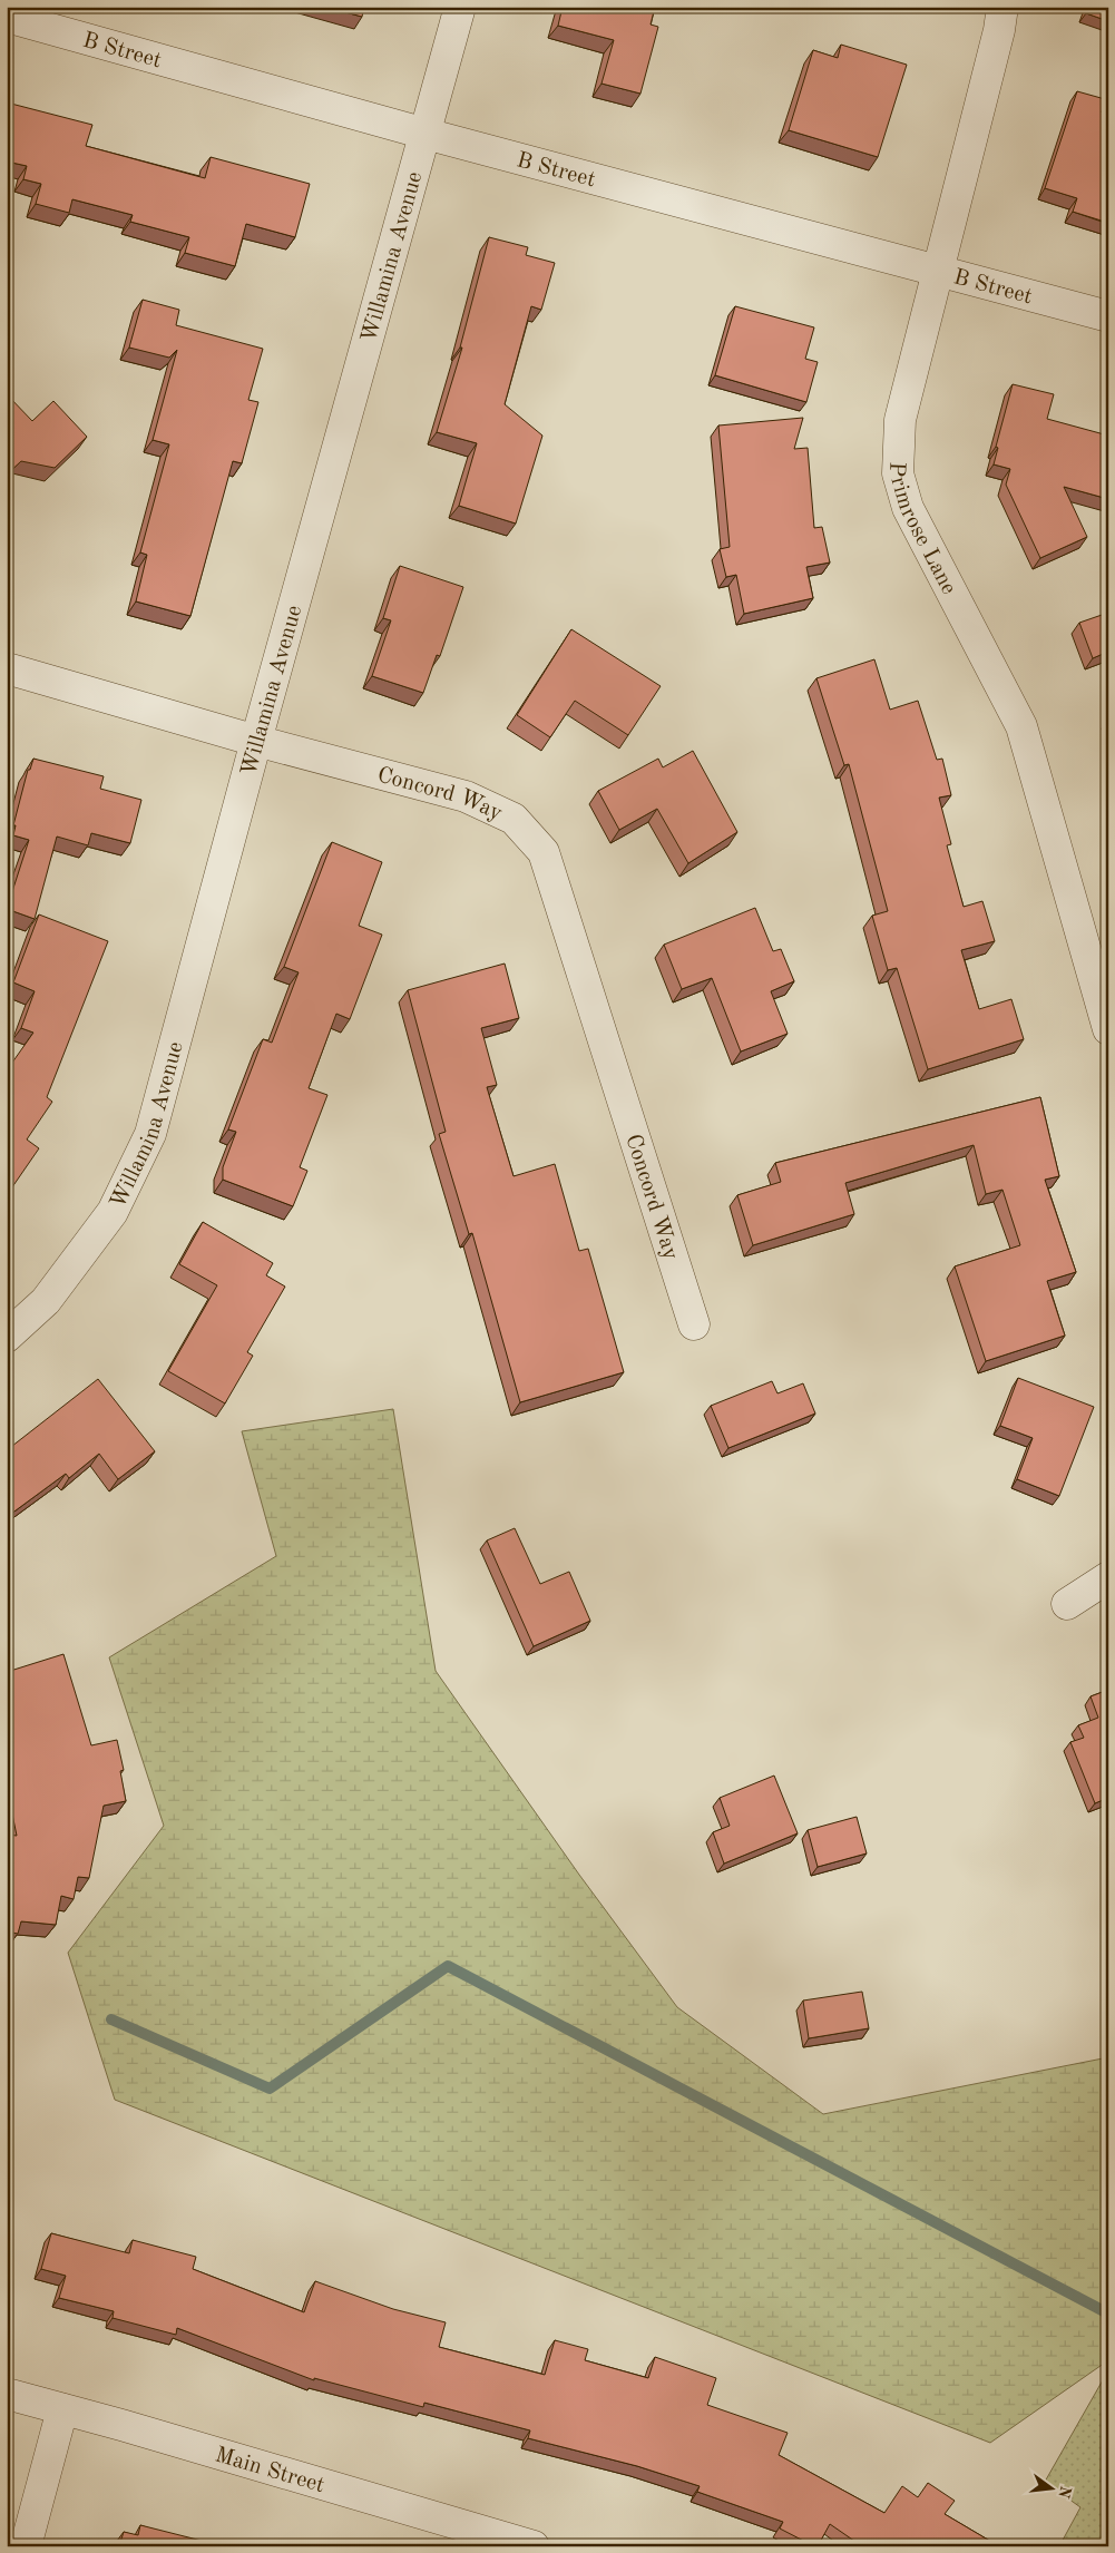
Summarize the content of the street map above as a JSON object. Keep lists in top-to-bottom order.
{
  "streets": {
    "street": [
      "B Street",
      "Willamina Avenue",
      "Primrose Lane",
      "Concord Way",
      "Main Street"
    ]
  },
  "crossings": [
    ["B Street", "Willamina Avenue"],
    ["B Street", "Primrose Lane"],
    ["Willamina Avenue", "Concord Way"]
  ],
  "north": "right"
}
